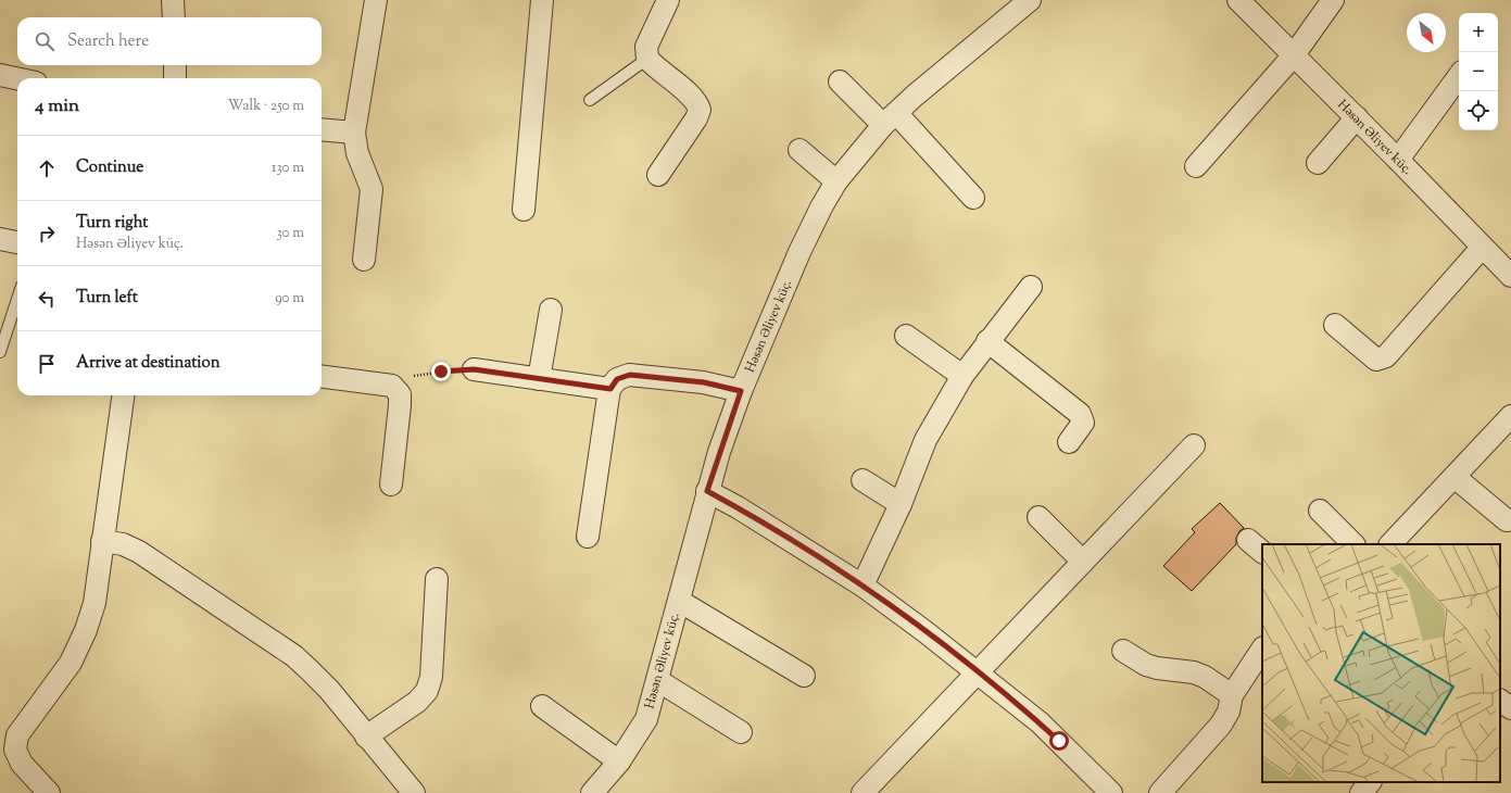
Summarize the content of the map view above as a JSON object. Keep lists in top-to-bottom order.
{
  "streets": {
    "street": ["Həsən Əliyev küç."]
  },
  "north": "bottom right",
  "page": {
    "map_buttons": ["+", "−"],
    "search": "Search here",
    "heading": ["4 min", "Walk · 250 m"],
    "list": [
      ["Continue", "130 m"],
      ["Turn right", "Həsən Əliyev küç.", "30 m"],
      ["Turn left", "90 m"],
      "Arrive at destination"
    ]
  }
}
